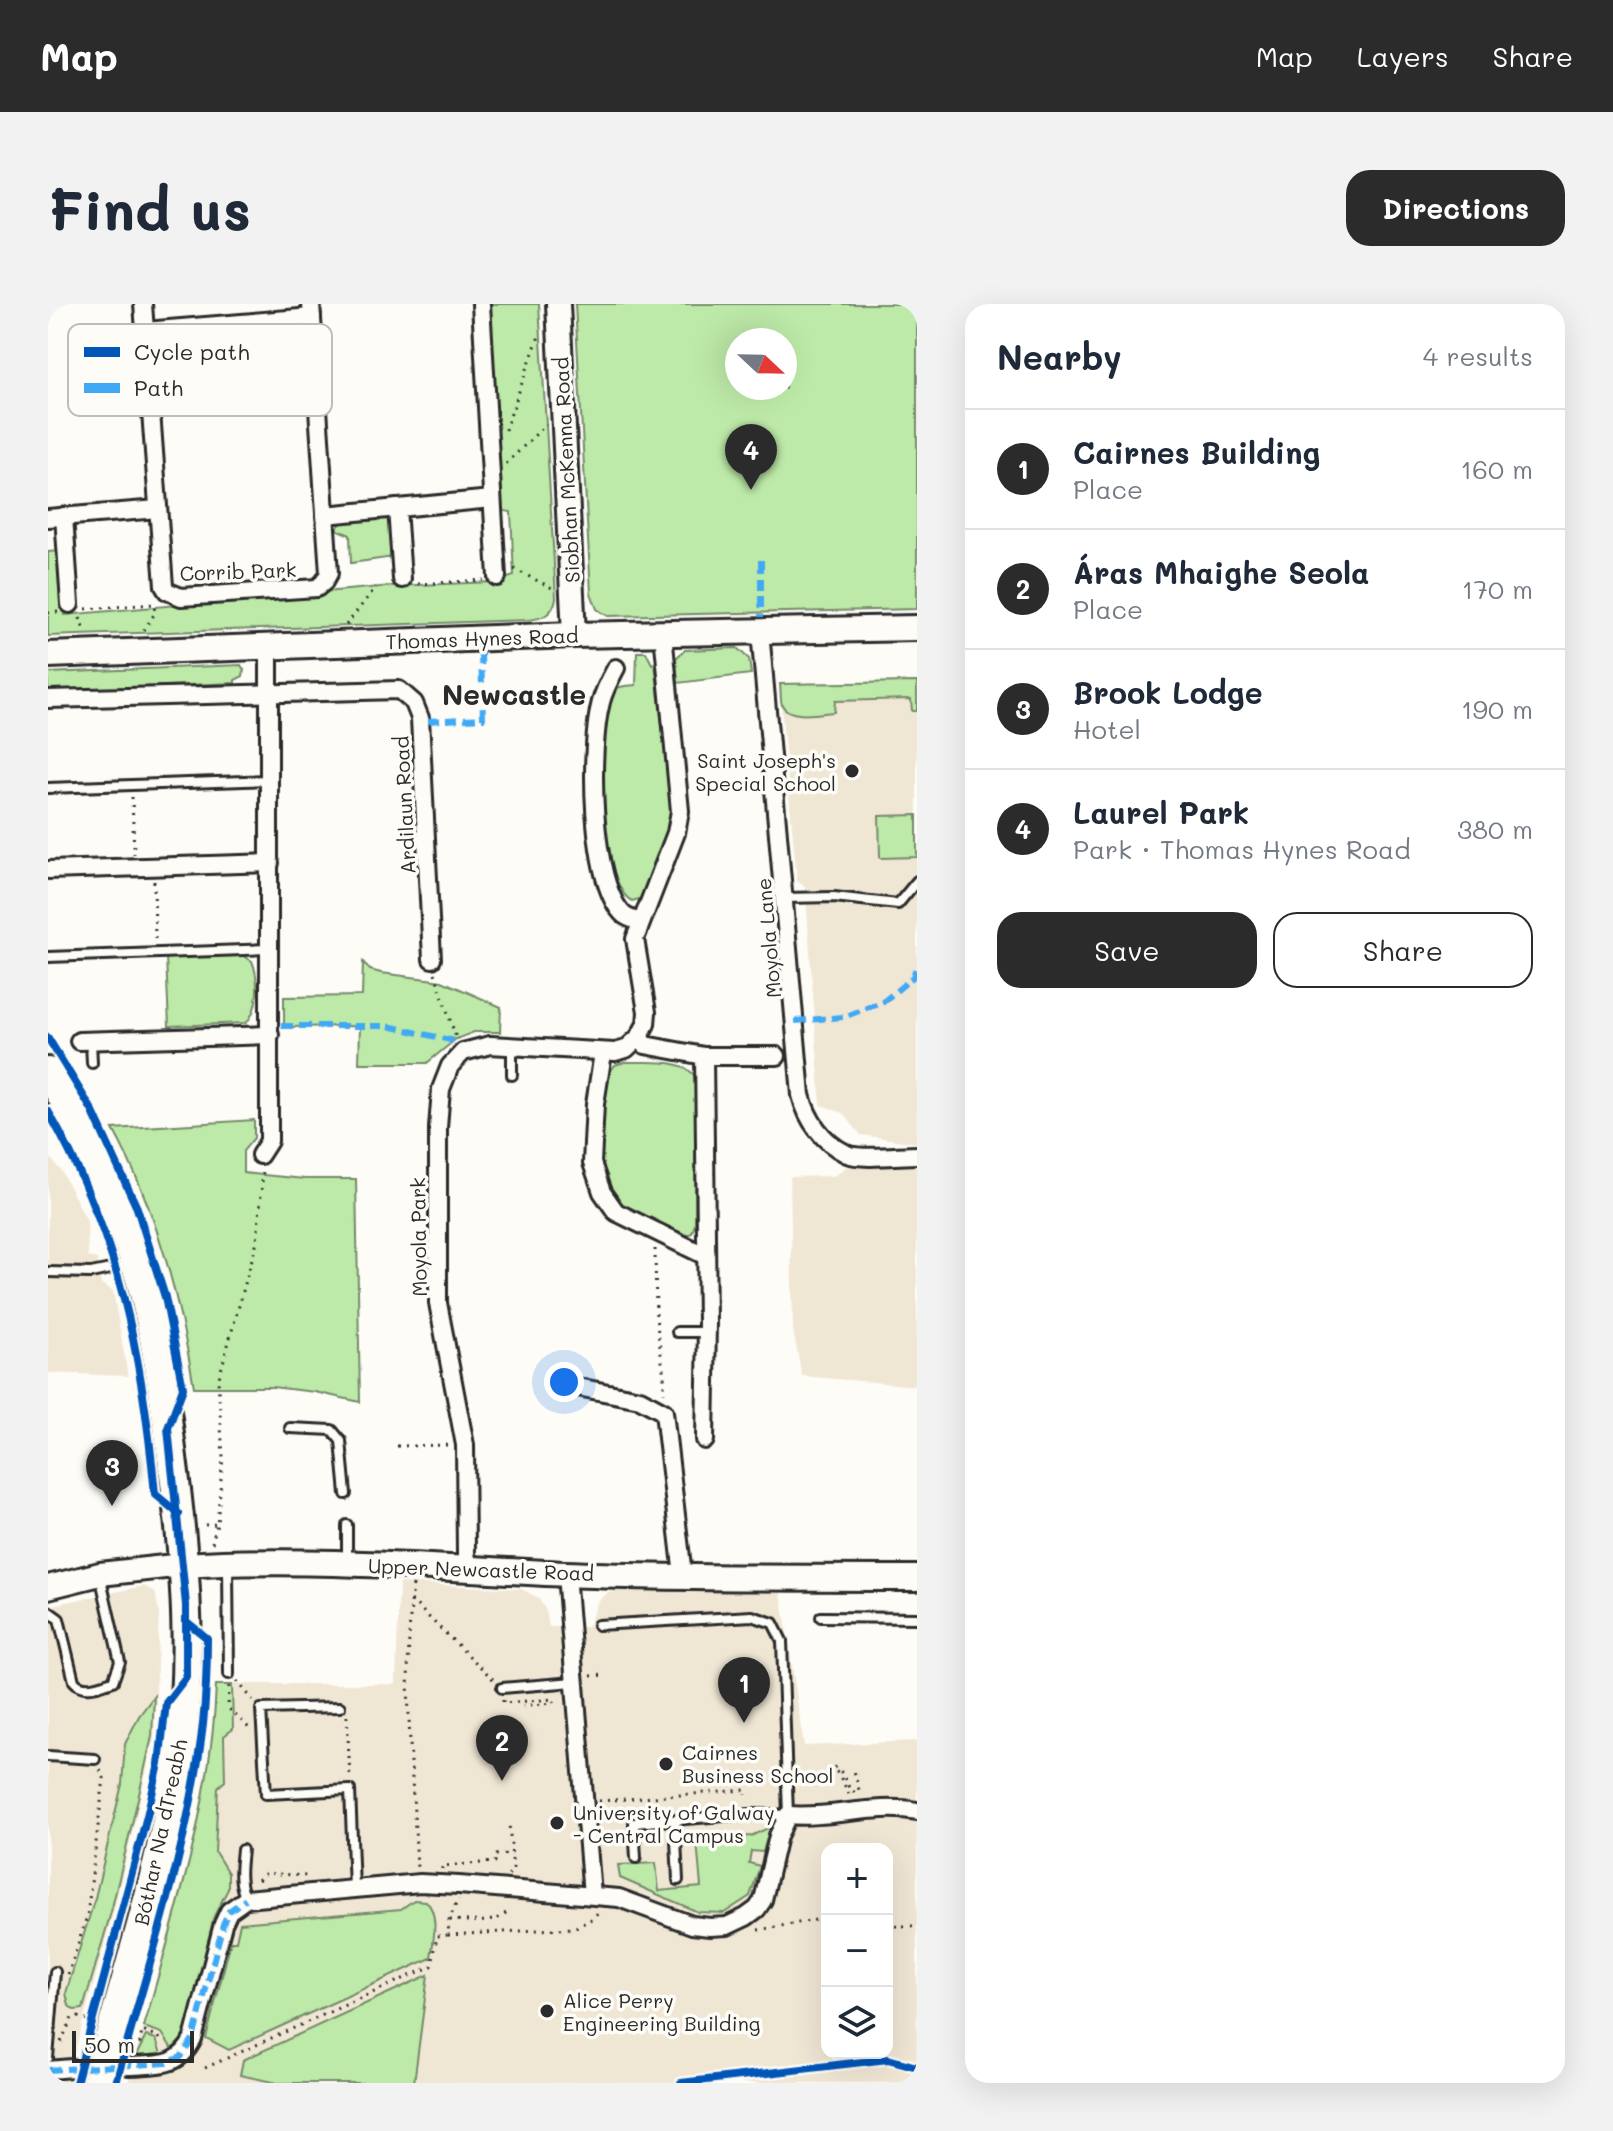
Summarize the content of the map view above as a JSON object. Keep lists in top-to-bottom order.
{
  "streets": {
    "highway": ["Bóthar Na dTreabh"],
    "main road": ["Thomas Hynes Road", "Upper Newcastle Road"],
    "street": [
      "Siobhan McKenna Road",
      "Corrib Park",
      "Ardilaun Road",
      "Moyola Lane",
      "Moyola Park"
    ]
  },
  "crossings": [
    ["Siobhan McKenna Road", "Thomas Hynes Road"],
    ["Thomas Hynes Road", "Moyola Lane"],
    ["Moyola Park", "Upper Newcastle Road"],
    ["Upper Newcastle Road", "Bóthar Na dTreabh"]
  ],
  "districts": ["Newcastle"],
  "places": [
    "Saint Joseph's Special School",
    "Cairnes Business School",
    "University of Galway - Central Campus",
    "Alice Perry Engineering Building"
  ],
  "legend": ["Cycle path", "Path"],
  "scale_bar": "50 m",
  "north": "right",
  "page": {
    "header": "Map",
    "nav": ["Map", "Layers", "Share"],
    "buttons": [
      "Directions",
      ["Save", "Share"]
    ],
    "title": "Find us",
    "heading": ["Nearby", "4 results"],
    "list": [
      {
        "mark": "1",
        "name": "Cairnes Building",
        "note": "Place",
        "value": "160 m"
      },
      {
        "mark": "2",
        "name": "Áras Mhaighe Seola",
        "note": "Place",
        "value": "170 m"
      },
      {
        "mark": "3",
        "name": "Brook Lodge",
        "note": "Hotel",
        "value": "190 m"
      },
      {
        "mark": "4",
        "name": "Laurel Park",
        "note": "Park · Thomas Hynes Road",
        "value": "380 m"
      }
    ],
    "pins": [
      "4",
      "3",
      "1",
      "2"
    ],
    "map_buttons": ["+", "−"],
    "scale": "50 m"
  }
}
